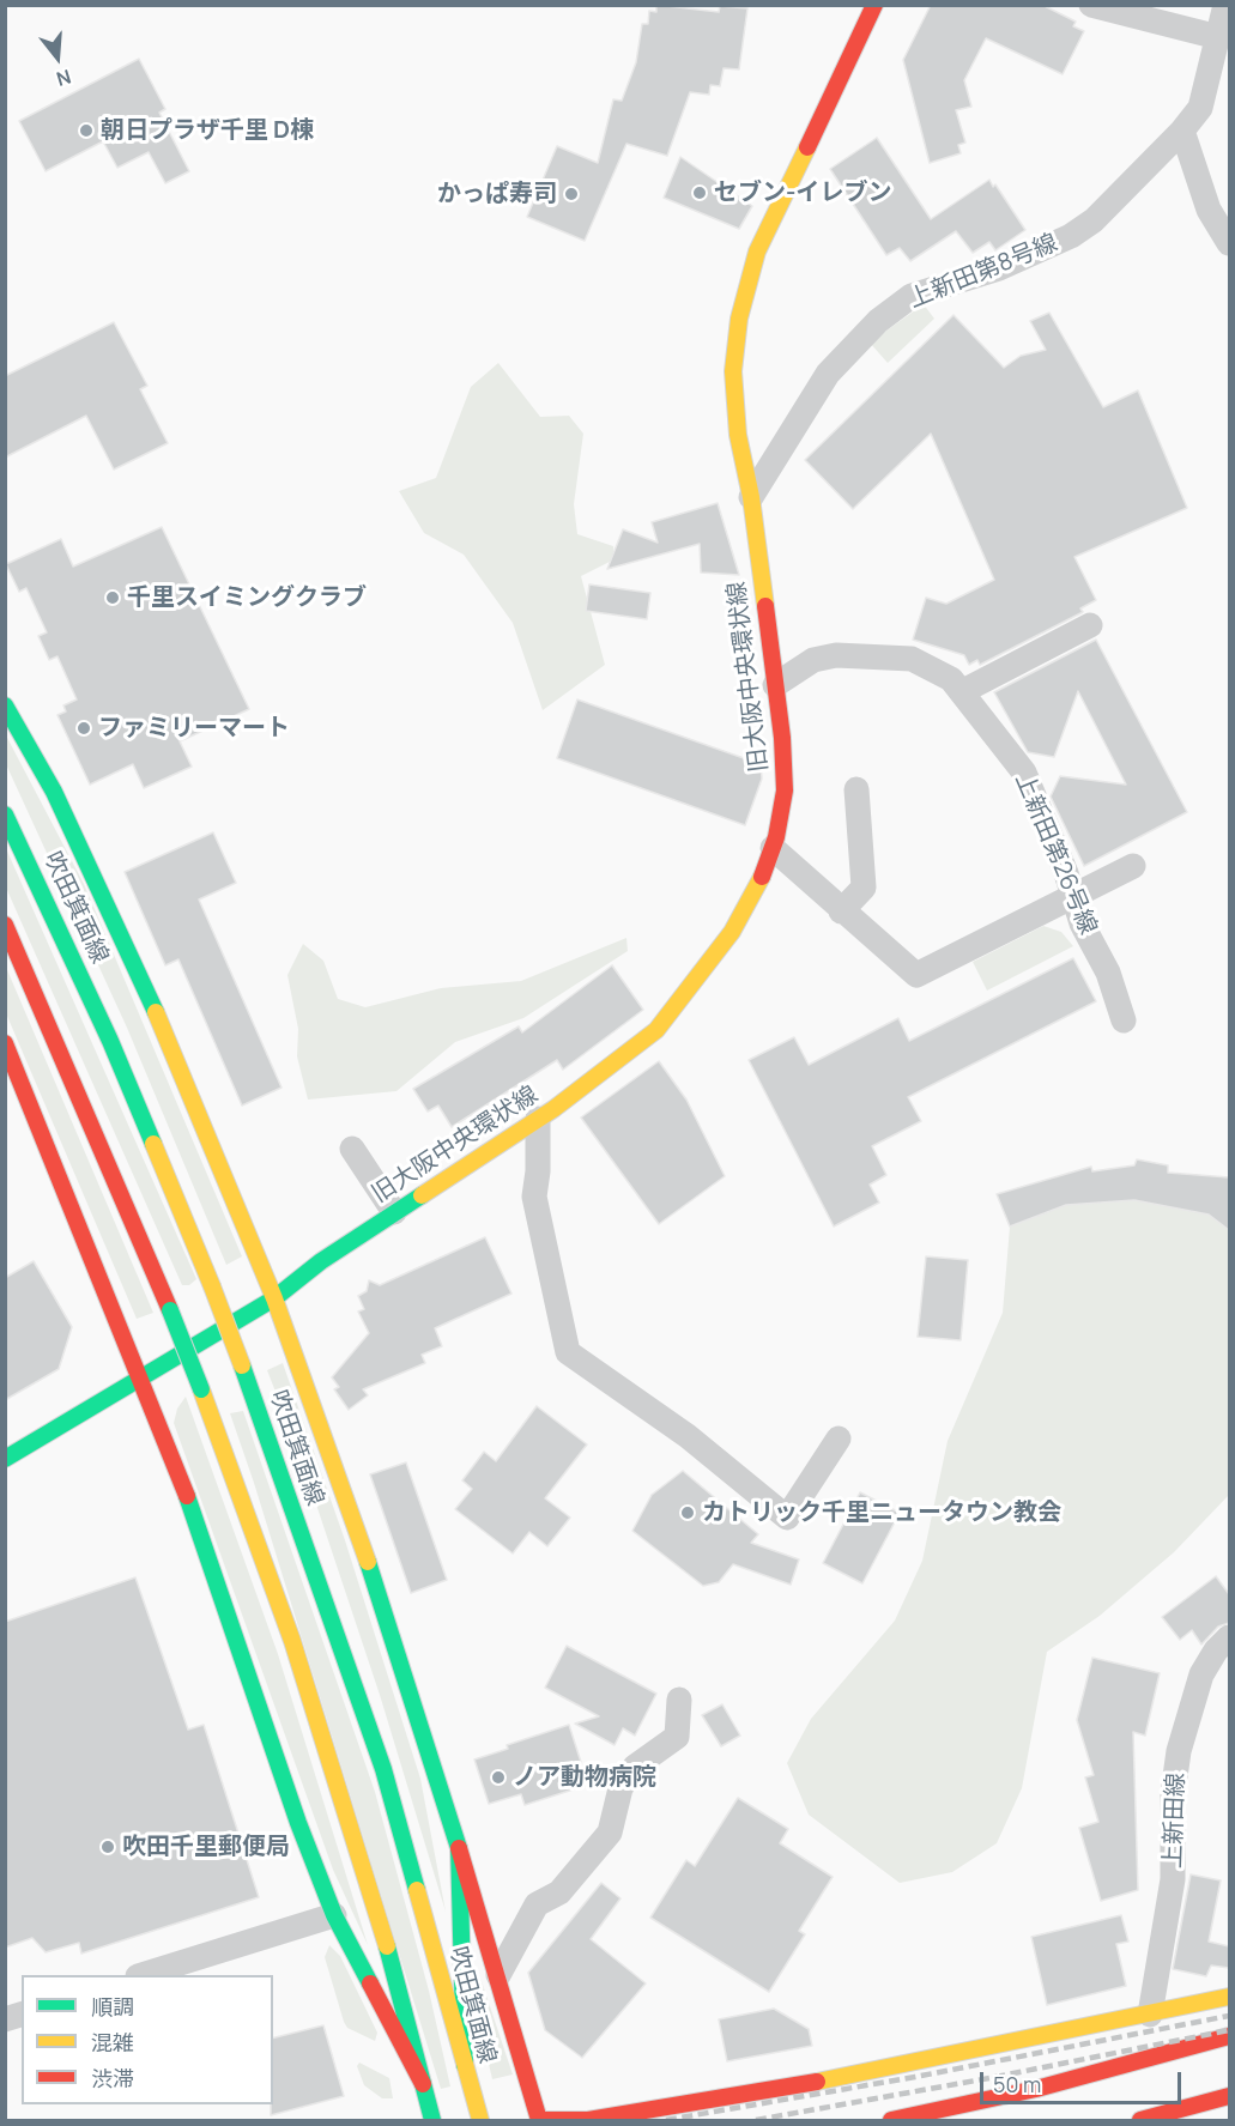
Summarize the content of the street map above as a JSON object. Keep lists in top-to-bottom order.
{
  "streets": {
    "main road": ["旧大阪中央環状線", "吹田箕面線"],
    "street": ["上新田第8号線", "上新田第26号線", "上新田線"]
  },
  "crossings": [
    ["上新田第8号線", "旧大阪中央環状線"],
    ["旧大阪中央環状線", "上新田第26号線"]
  ],
  "places": [
    "朝日プラザ千里 D棟",
    "セブン-イレブン",
    "かっぱ寿司",
    "千里スイミングクラブ",
    "ファミリーマート",
    "カトリック千里ニュータウン教会",
    "ノア動物病院",
    "吹田千里郵便局"
  ],
  "legend": ["順調", "混雑", "渋滞"],
  "scale_bar": "50 m",
  "north": "bottom"
}
